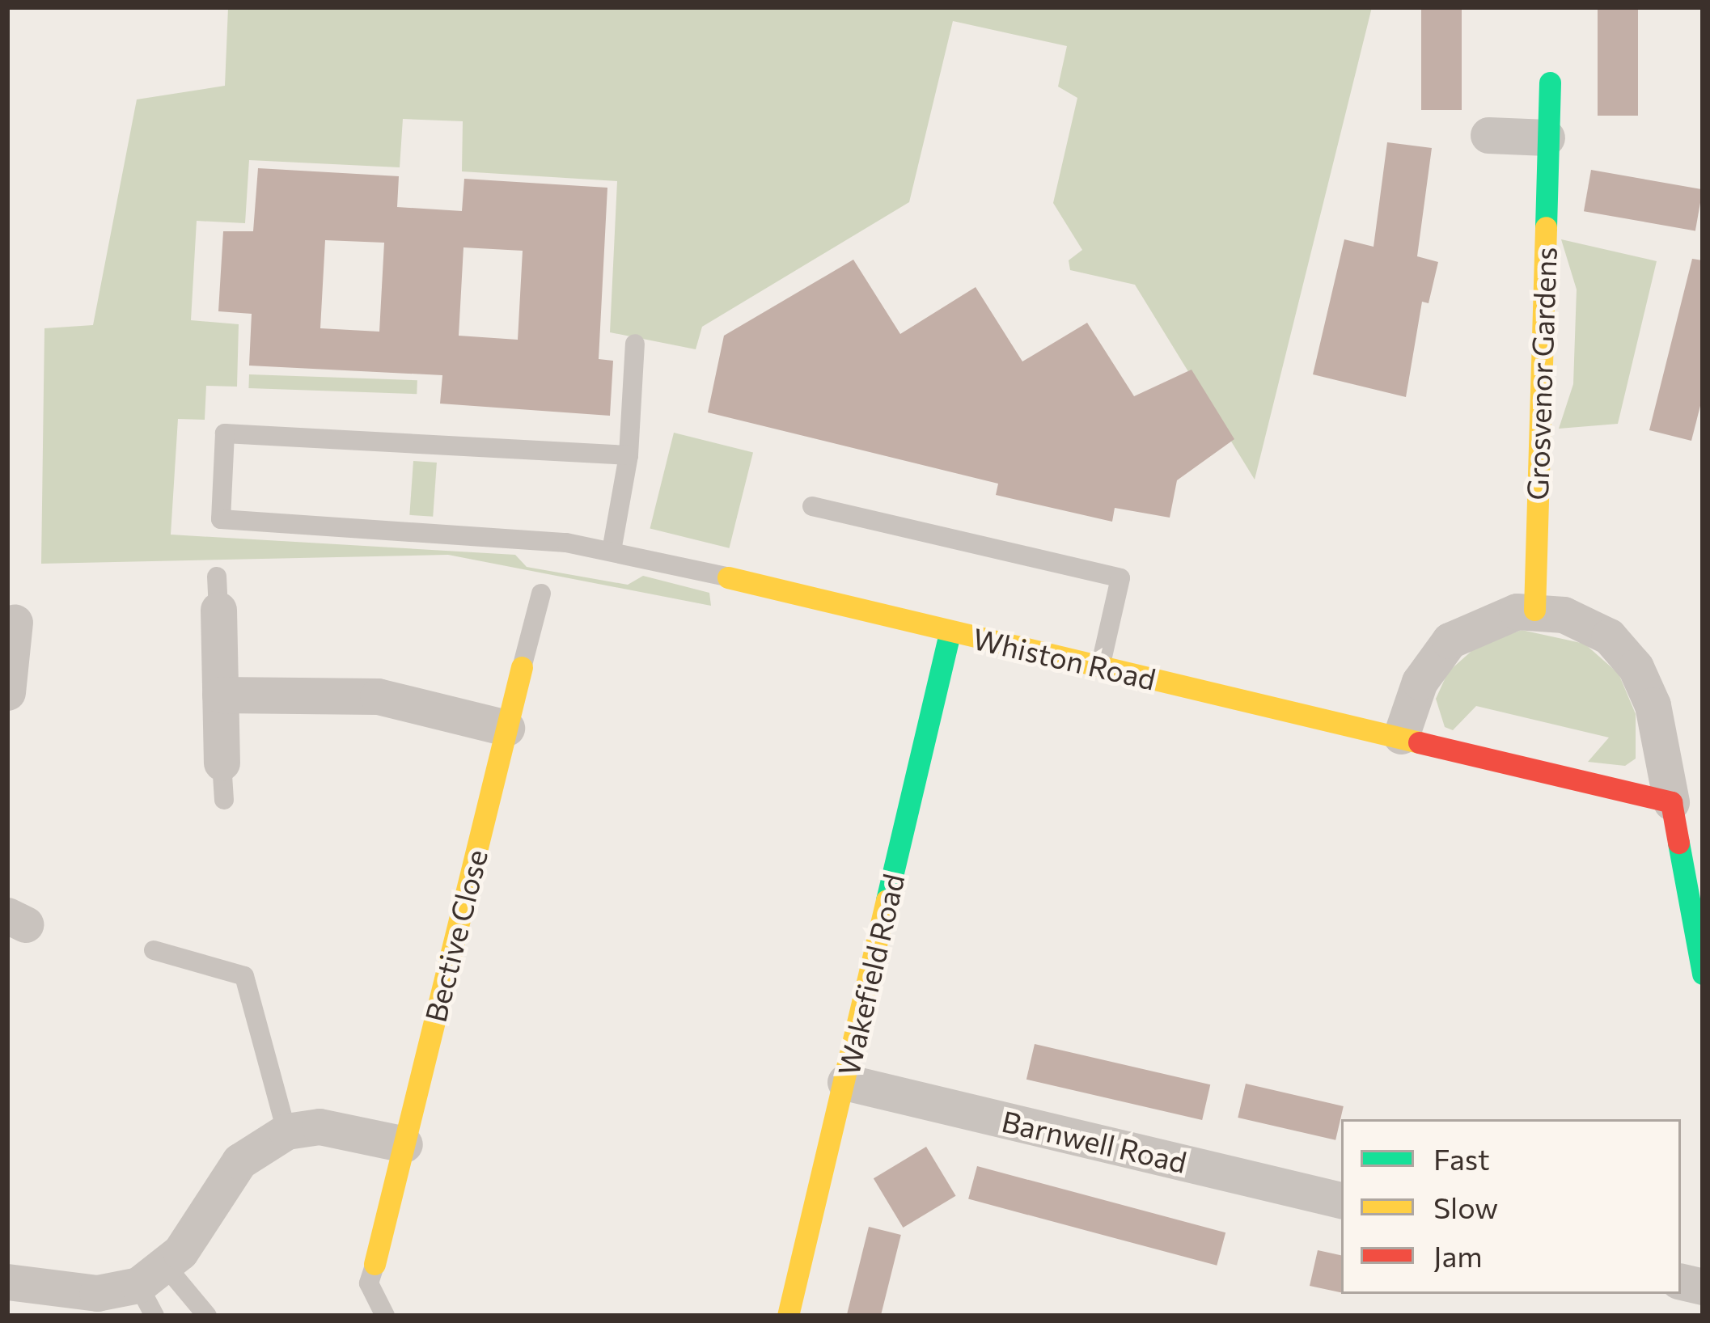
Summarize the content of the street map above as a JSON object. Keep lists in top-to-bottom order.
{
  "streets": {
    "street": [
      "Grosvenor Gardens",
      "Whiston Road",
      "Bective Close",
      "Wakefield Road",
      "Barnwell Road"
    ]
  },
  "crossings": [
    ["Whiston Road", "Wakefield Road"],
    ["Wakefield Road", "Barnwell Road"]
  ],
  "legend": ["Fast", "Slow", "Jam"]
}
